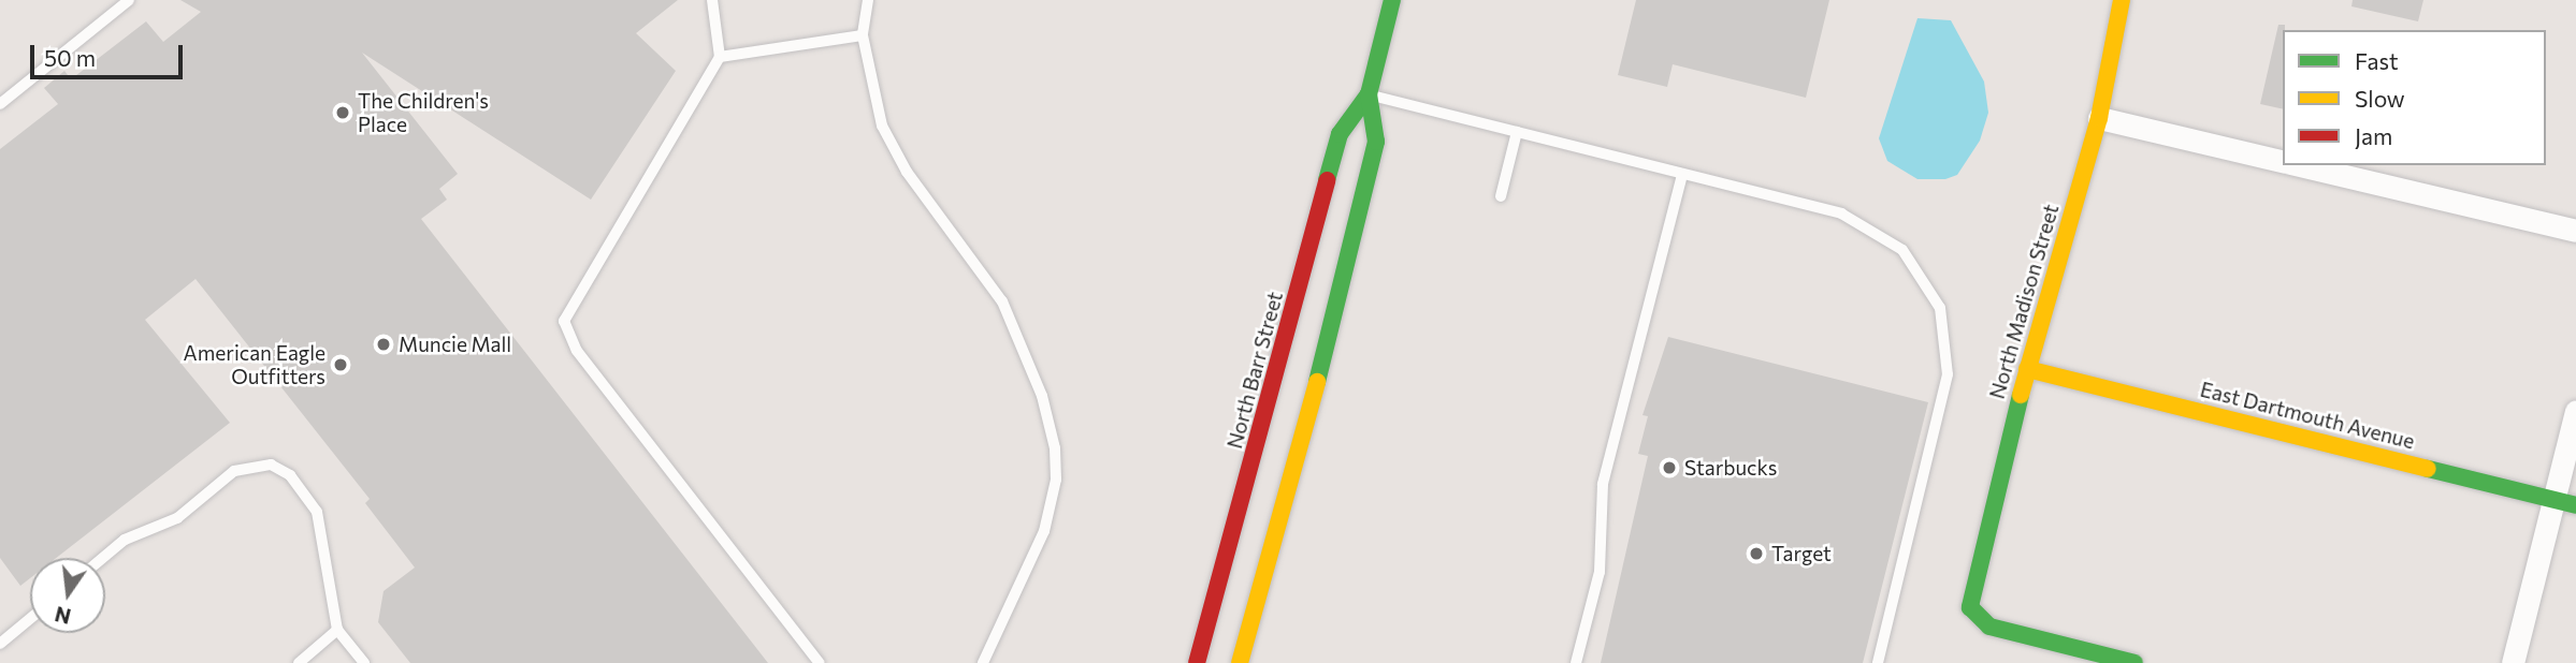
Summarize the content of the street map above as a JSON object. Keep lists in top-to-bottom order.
{
  "streets": {
    "street": ["North Madison Street", "North Barr Street", "East Dartmouth Avenue"]
  },
  "crossings": [
    ["North Madison Street", "East Dartmouth Avenue"]
  ],
  "places": [
    "The Children's Place",
    "Muncie Mall",
    "American Eagle Outfitters",
    "Starbucks",
    "Target"
  ],
  "legend": ["Fast", "Slow", "Jam"],
  "scale_bar": "50 m",
  "north": "bottom"
}
